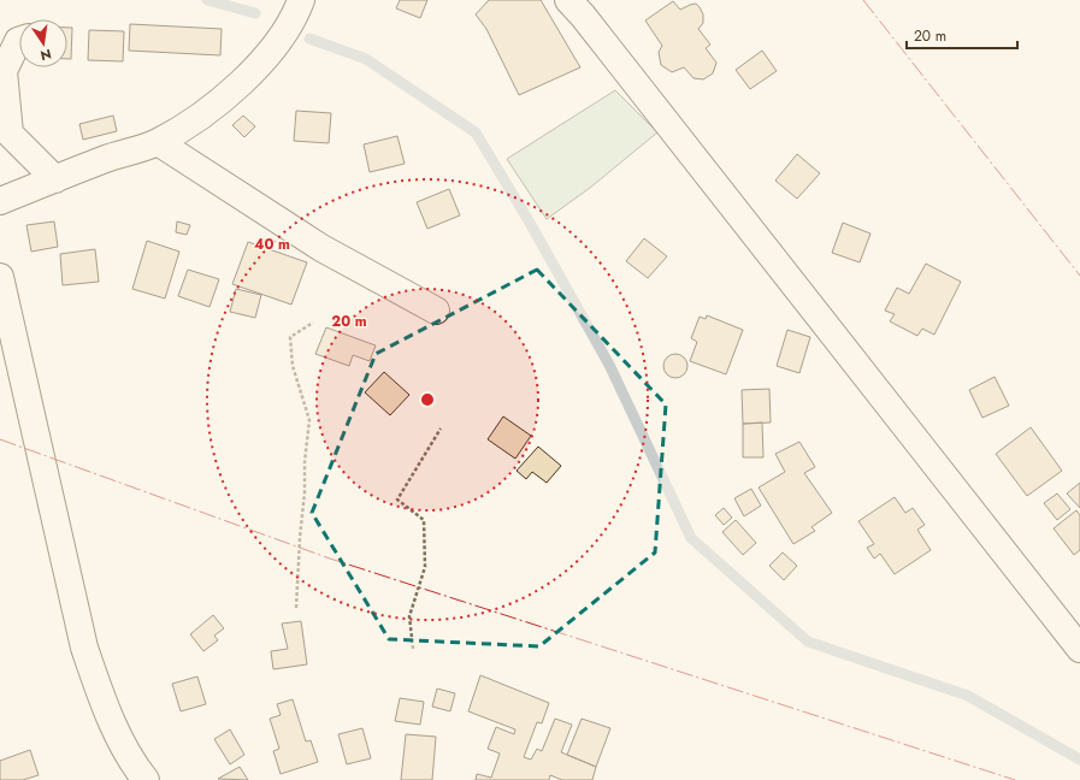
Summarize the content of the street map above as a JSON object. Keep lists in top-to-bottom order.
{
  "scale_bar": "20 m",
  "north": "bottom",
  "rings": ["40 m", "20 m"]
}
